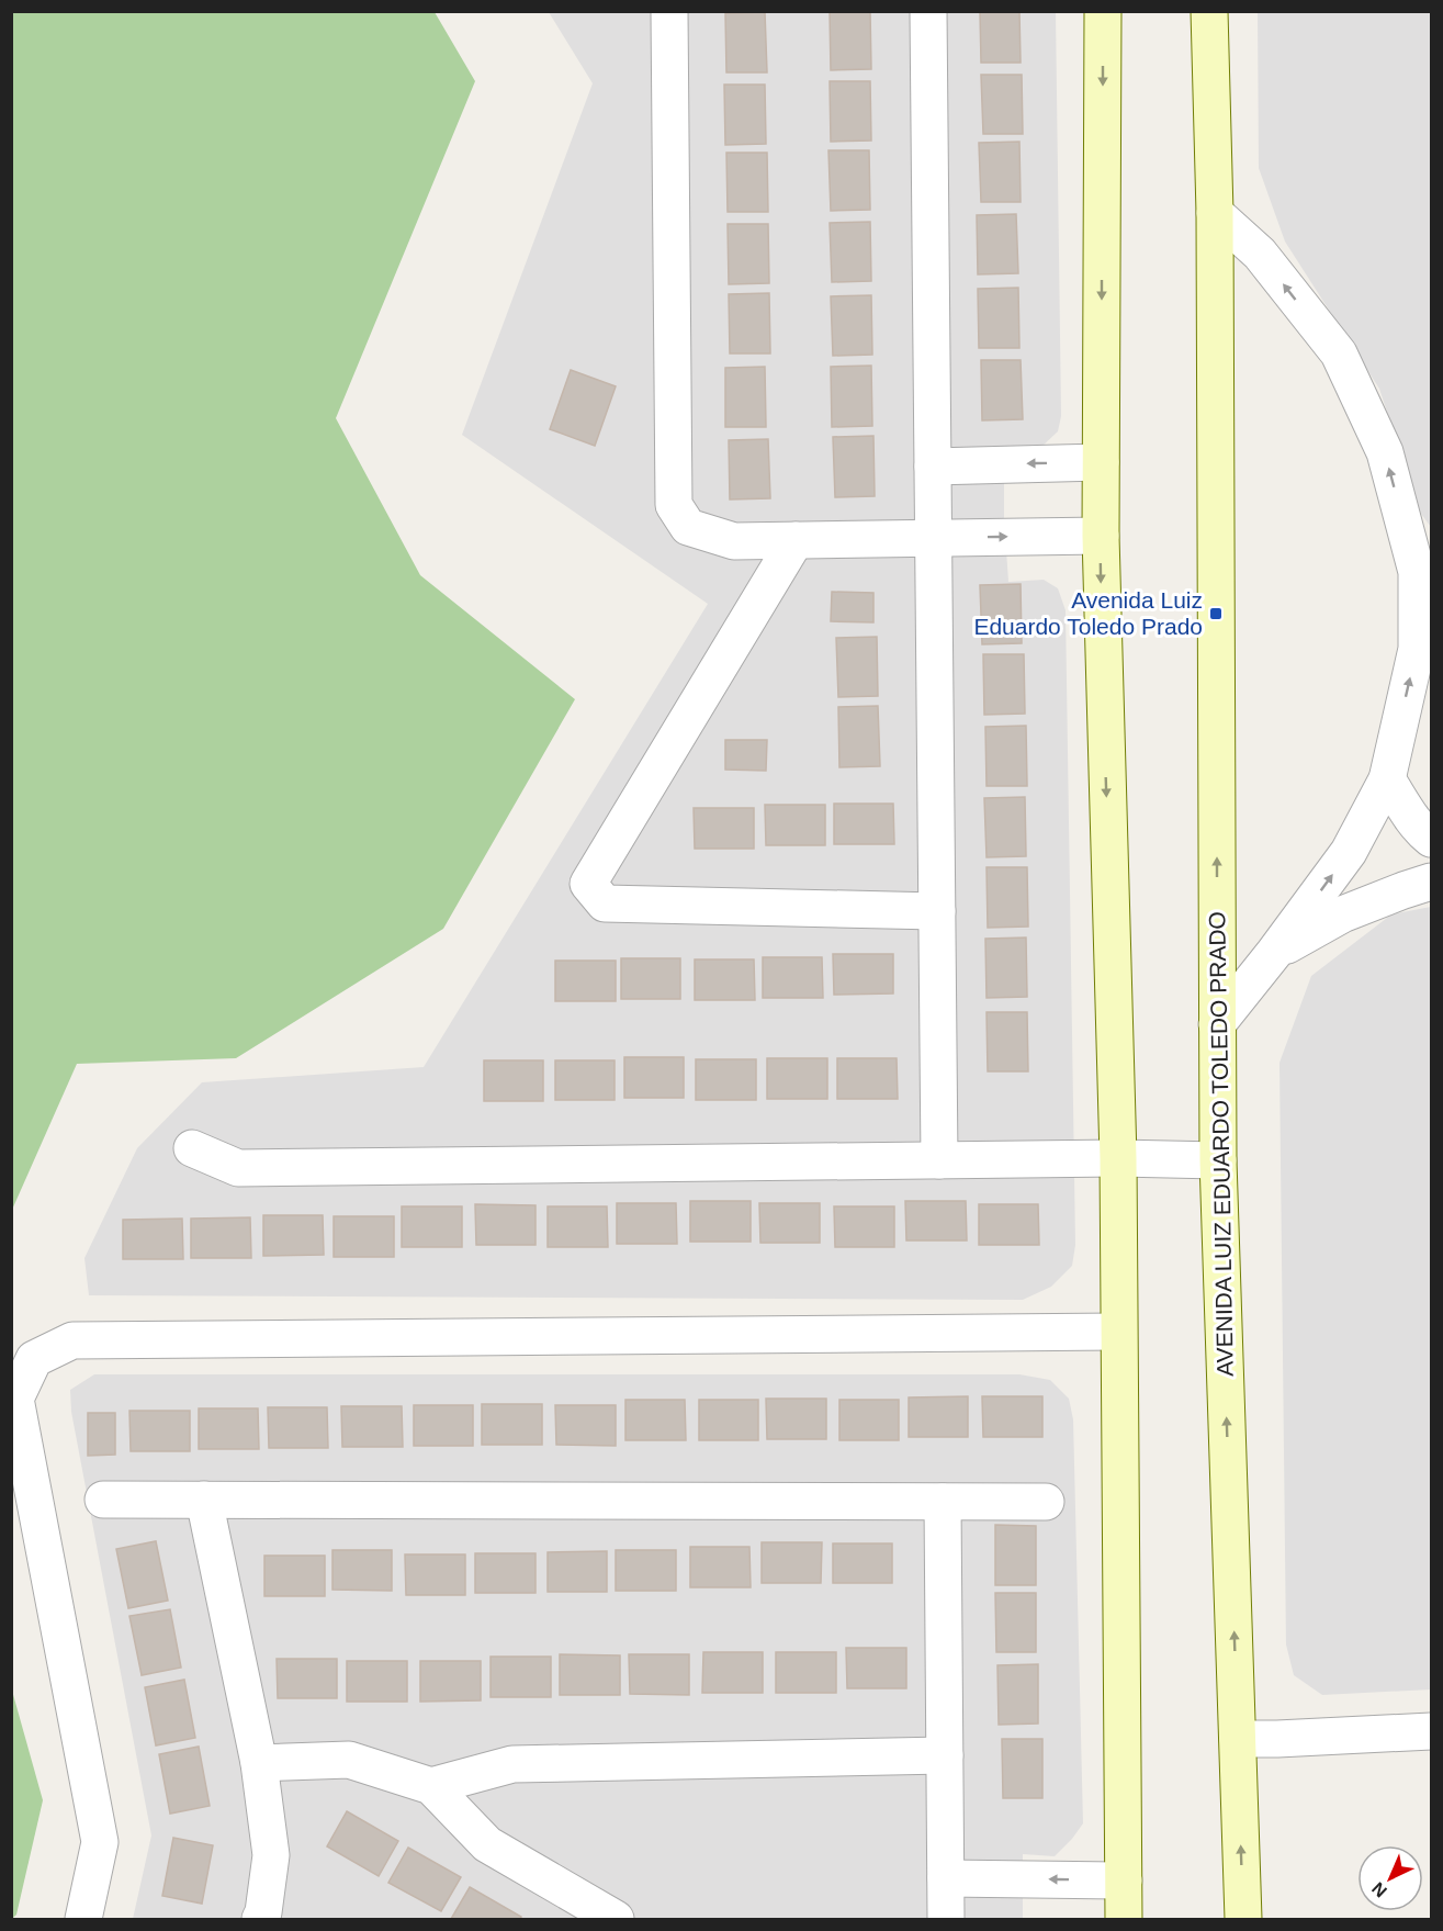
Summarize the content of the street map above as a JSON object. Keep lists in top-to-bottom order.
{
  "streets": {
    "main road": ["AVENIDA LUIZ EDUARDO TOLEDO PRADO"]
  },
  "places": {
    "transit": ["Avenida Luiz Eduardo Toledo Prado"]
  },
  "north": "bottom left"
}
